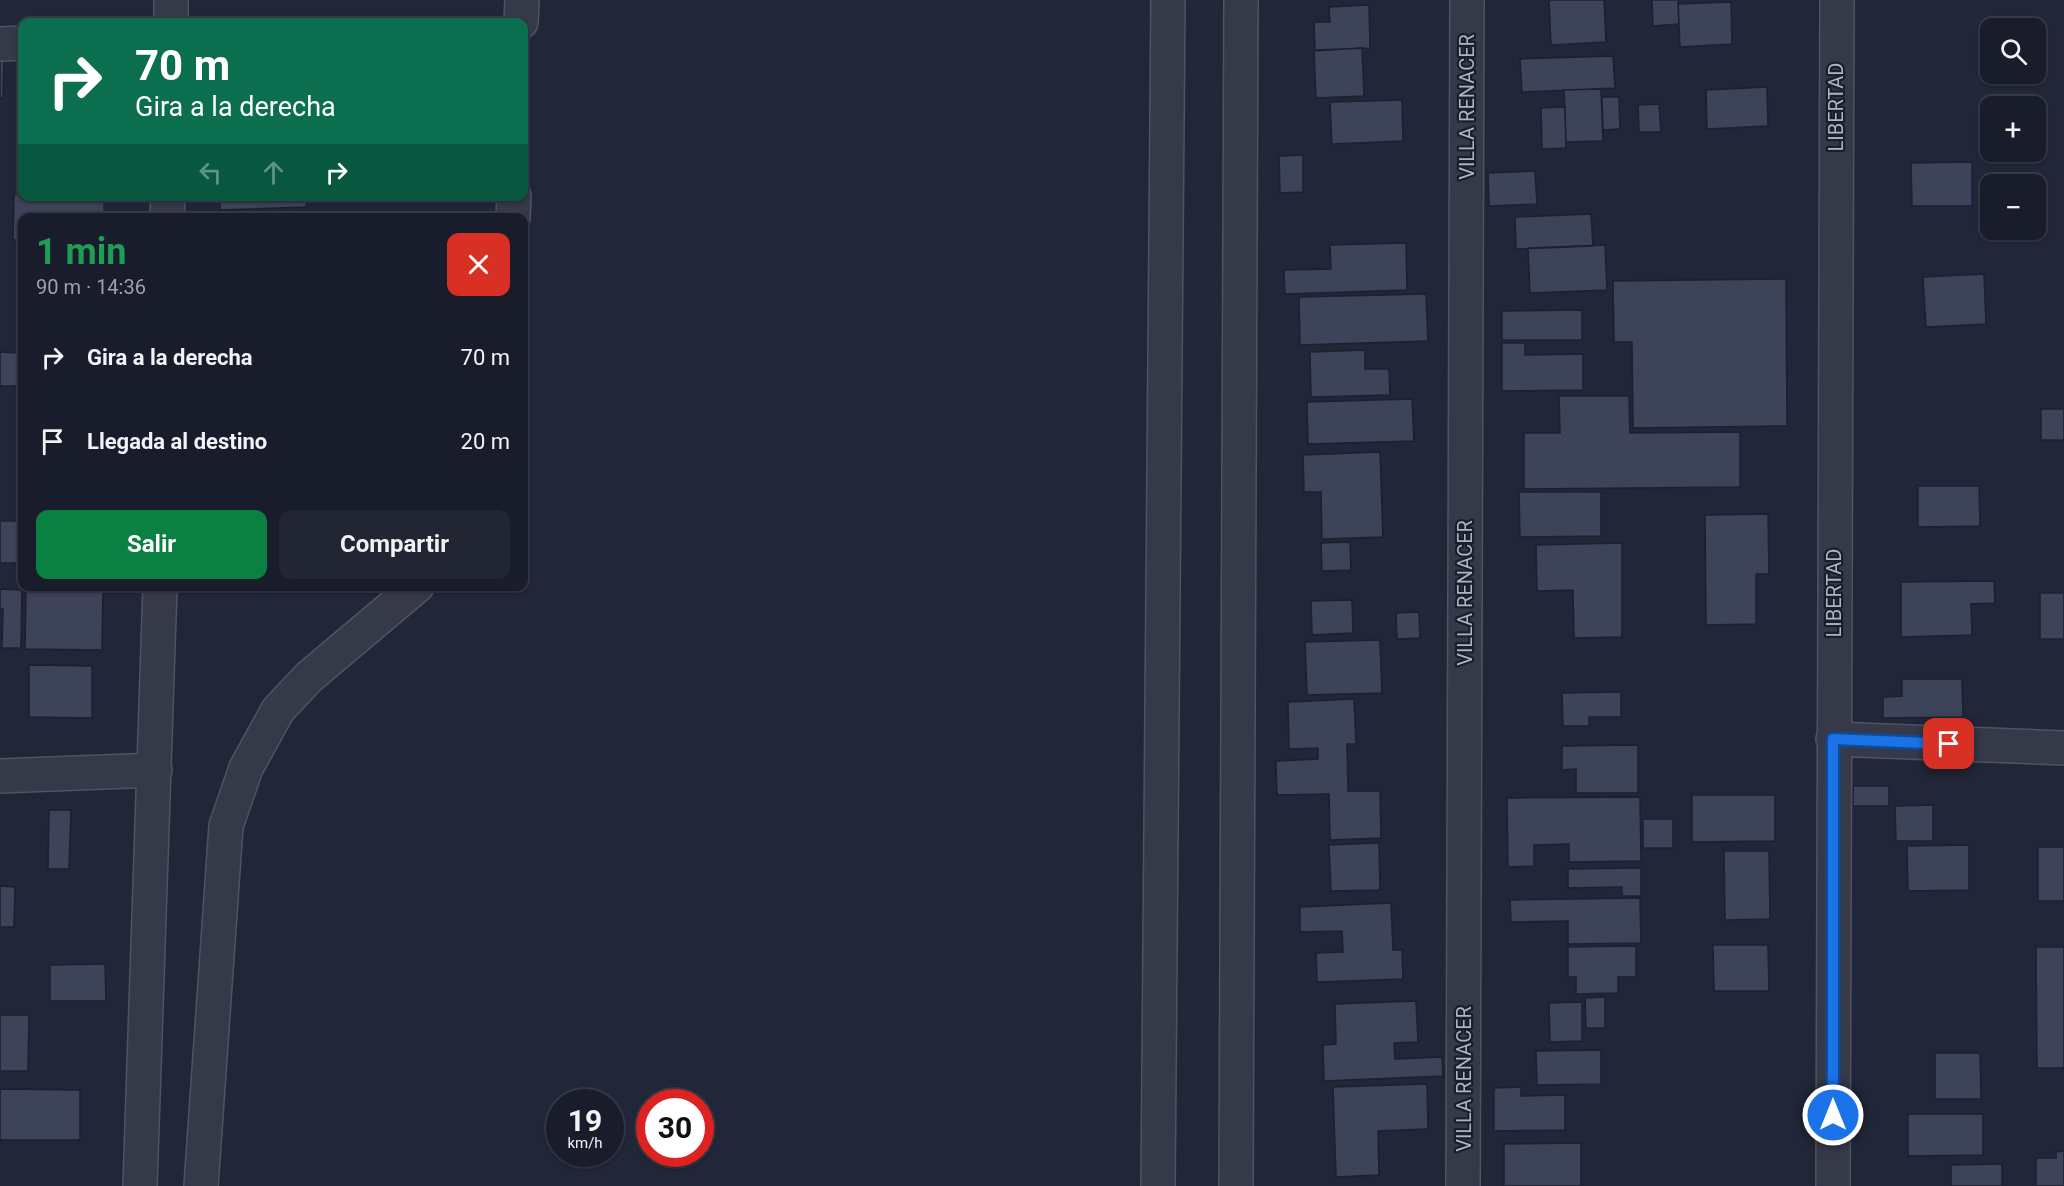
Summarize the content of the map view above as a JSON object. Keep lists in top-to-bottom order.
{
  "streets": {
    "street": ["VILLA RENACER", "LIBERTAD"]
  },
  "page": {
    "map_buttons": ["+", "−"],
    "turn": ["70 m", "Gira a la derecha"],
    "heading": ["1 min", "90 m · 14:36"],
    "list": [
      {
        "name": "Gira a la derecha",
        "value": "70 m"
      },
      {
        "name": "Llegada al destino",
        "value": "20 m"
      }
    ],
    "buttons": ["Salir", "Compartir"],
    "speed": "19 km/h",
    "limit": "30"
  }
}
